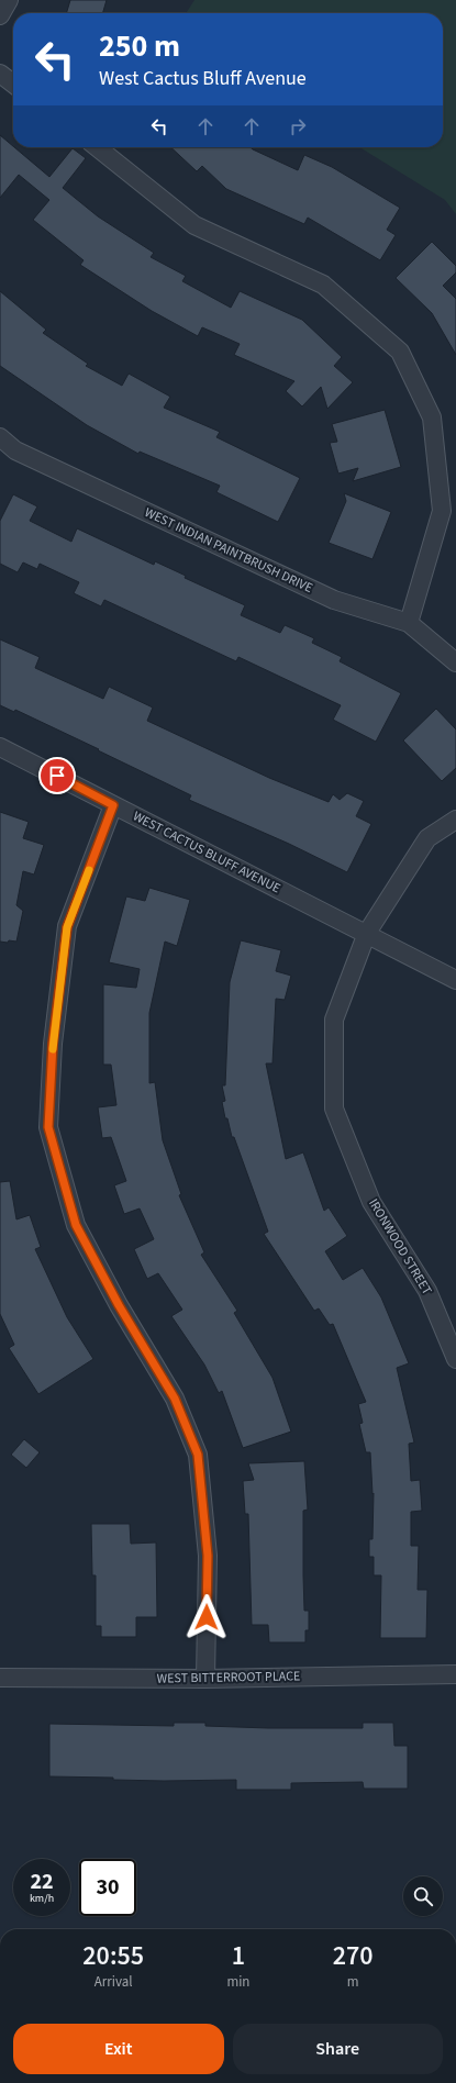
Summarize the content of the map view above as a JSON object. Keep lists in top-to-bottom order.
{
  "streets": {
    "street": [
      "WEST INDIAN PAINTBRUSH DRIVE",
      "WEST CACTUS BLUFF AVENUE",
      "IRONWOOD STREET",
      "WEST BITTERROOT PLACE"
    ]
  },
  "crossings": [
    ["WEST CACTUS BLUFF AVENUE", "IRONWOOD STREET"]
  ],
  "page": {
    "turn": ["250 m", "West Cactus Bluff Avenue"],
    "speed": "22 km/h",
    "limit": "30",
    "eta": [
      "20:55",
      "Arrival",
      "1",
      "min",
      "270",
      "m"
    ],
    "buttons": ["Exit", "Share"]
  }
}
